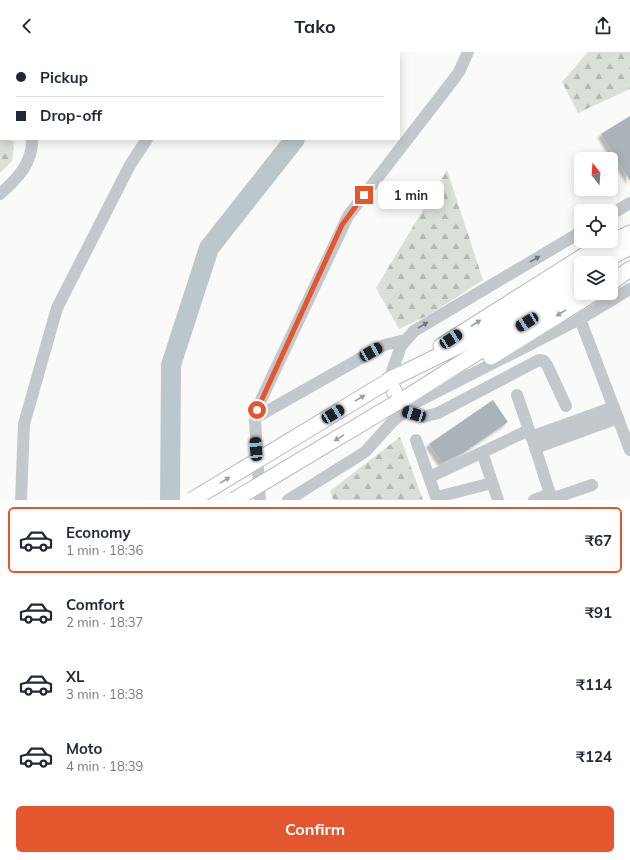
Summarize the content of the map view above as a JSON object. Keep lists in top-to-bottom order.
{
  "north": "top",
  "page": {
    "header": "Tako",
    "banner": ["Pickup", "Drop-off"],
    "bubble": "1 min",
    "list": [
      {
        "name": "Economy",
        "note": "1 min · 18:36",
        "value": "₹67"
      },
      {
        "name": "Comfort",
        "note": "2 min · 18:37",
        "value": "₹91"
      },
      {
        "name": "XL",
        "note": "3 min · 18:38",
        "value": "₹114"
      },
      {
        "name": "Moto",
        "note": "4 min · 18:39",
        "value": "₹124"
      }
    ],
    "buttons": "Confirm"
  }
}
